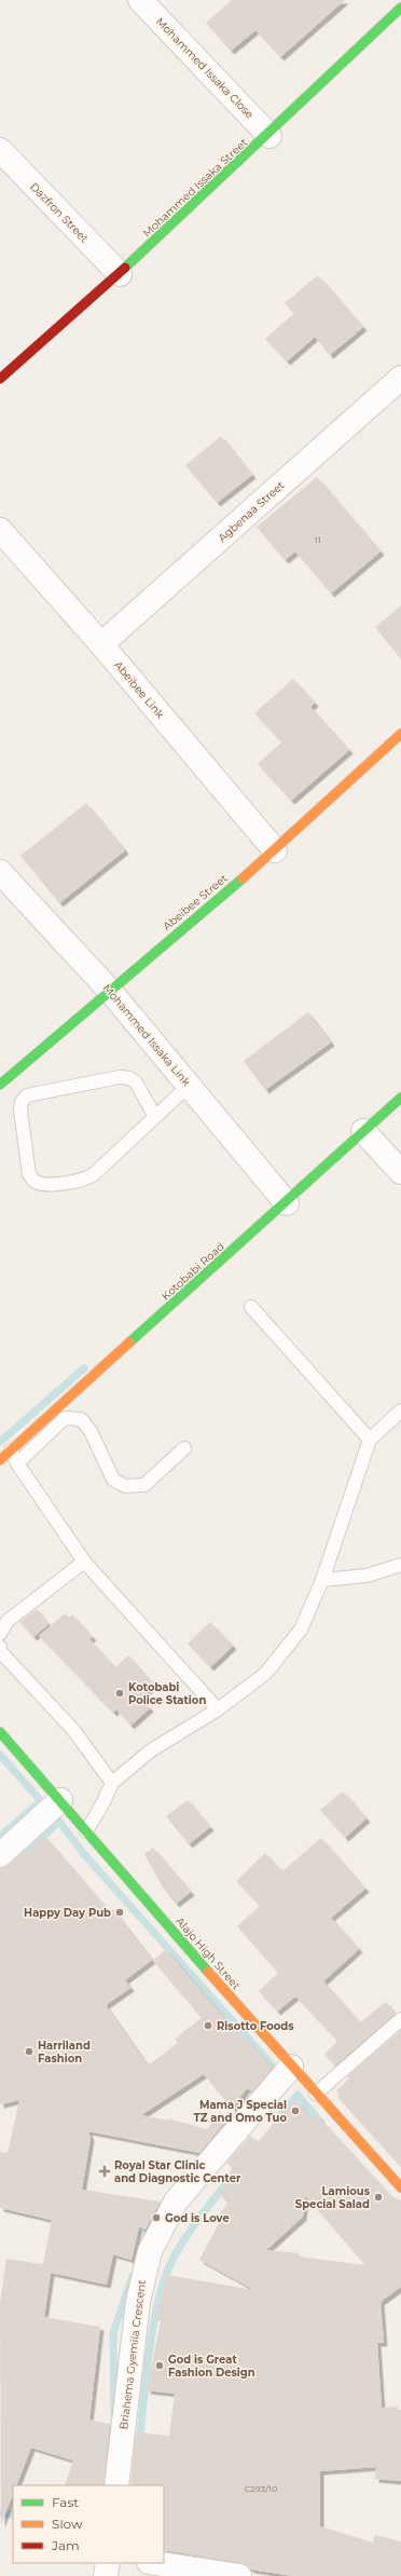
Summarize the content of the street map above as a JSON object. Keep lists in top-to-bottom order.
{
  "streets": {
    "street": [
      "Mohammed Issaka Close",
      "Mohammed Issaka Street",
      "Dazfron Street",
      "Agbenaa Street",
      "Abeibee Link",
      "Abeibee Street",
      "Mohammed Issaka Link",
      "Kotobabi Road",
      "Alajo High Street",
      "Briahema Gyemila Crescent"
    ]
  },
  "crossings": [
    ["Mohammed Issaka Close", "Mohammed Issaka Street"],
    ["Mohammed Issaka Street", "Dazfron Street"],
    ["Agbenaa Street", "Abeibee Link"],
    ["Abeibee Link", "Abeibee Street"],
    ["Abeibee Street", "Mohammed Issaka Link"],
    ["Mohammed Issaka Link", "Kotobabi Road"],
    ["Alajo High Street", "Briahema Gyemila Crescent"]
  ],
  "places": {
    "other": [
      "Kotobabi Police Station",
      "Happy Day Pub",
      "Risotto Foods",
      "Harriland Fashion",
      "Mama J Special TZ and Omo Tuo",
      "Lamious Special Salad",
      "God is Love",
      "God is Great Fashion Design"
    ],
    "health": ["Royal Star Clinic and Diagnostic Center"]
  },
  "house_numbers": ["11", "C293/10"],
  "legend": ["Fast", "Slow", "Jam"]
}
